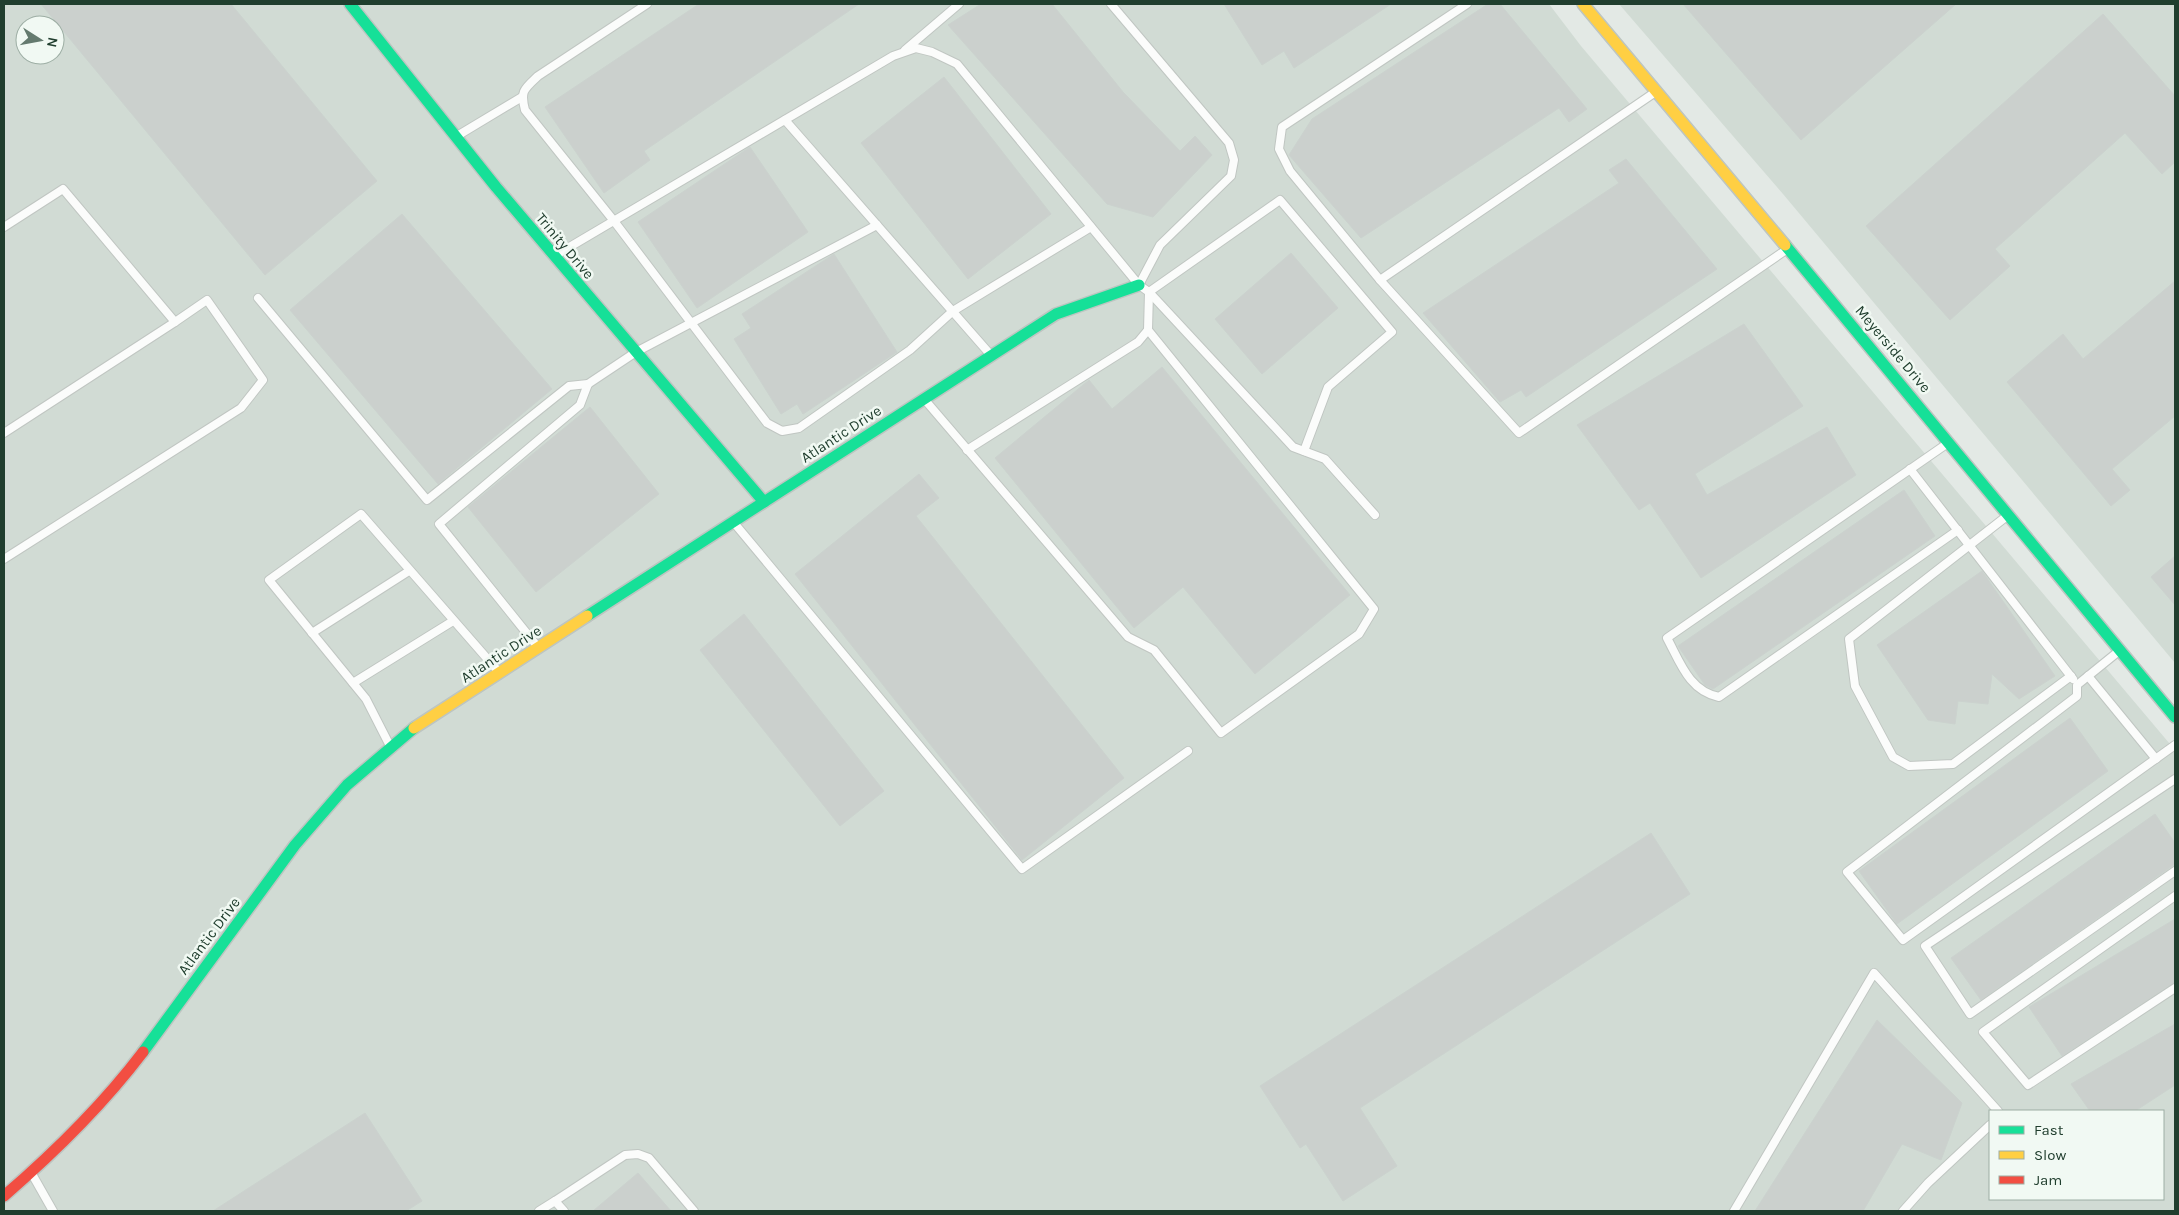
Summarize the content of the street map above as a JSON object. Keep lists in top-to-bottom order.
{
  "streets": {
    "street": ["Trinity Drive", "Meyerside Drive", "Atlantic Drive"]
  },
  "crossings": [
    ["Trinity Drive", "Atlantic Drive"]
  ],
  "legend": ["Fast", "Slow", "Jam"],
  "north": "right"
}
